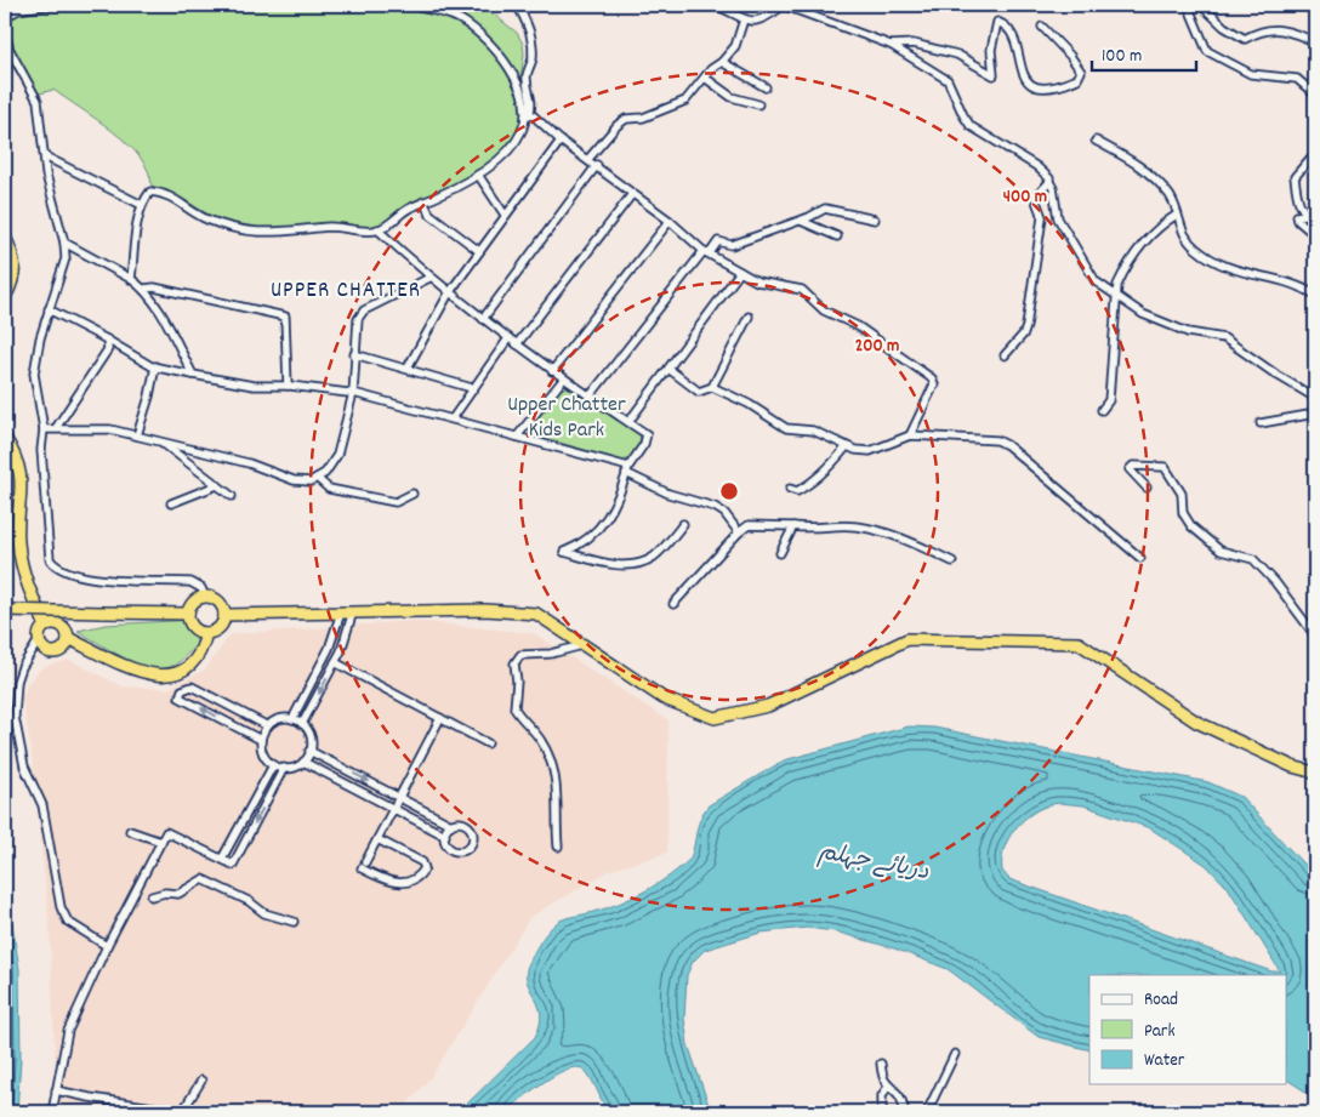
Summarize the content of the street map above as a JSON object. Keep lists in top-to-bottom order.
{
  "districts": ["UPPER CHATTER"],
  "water": ["دریائے جہلم"],
  "parks": ["Upper Chatter Kids Park"],
  "legend": ["Road", "Park", "Water"],
  "scale_bar": "100 m",
  "rings": ["400 m", "200 m"]
}
